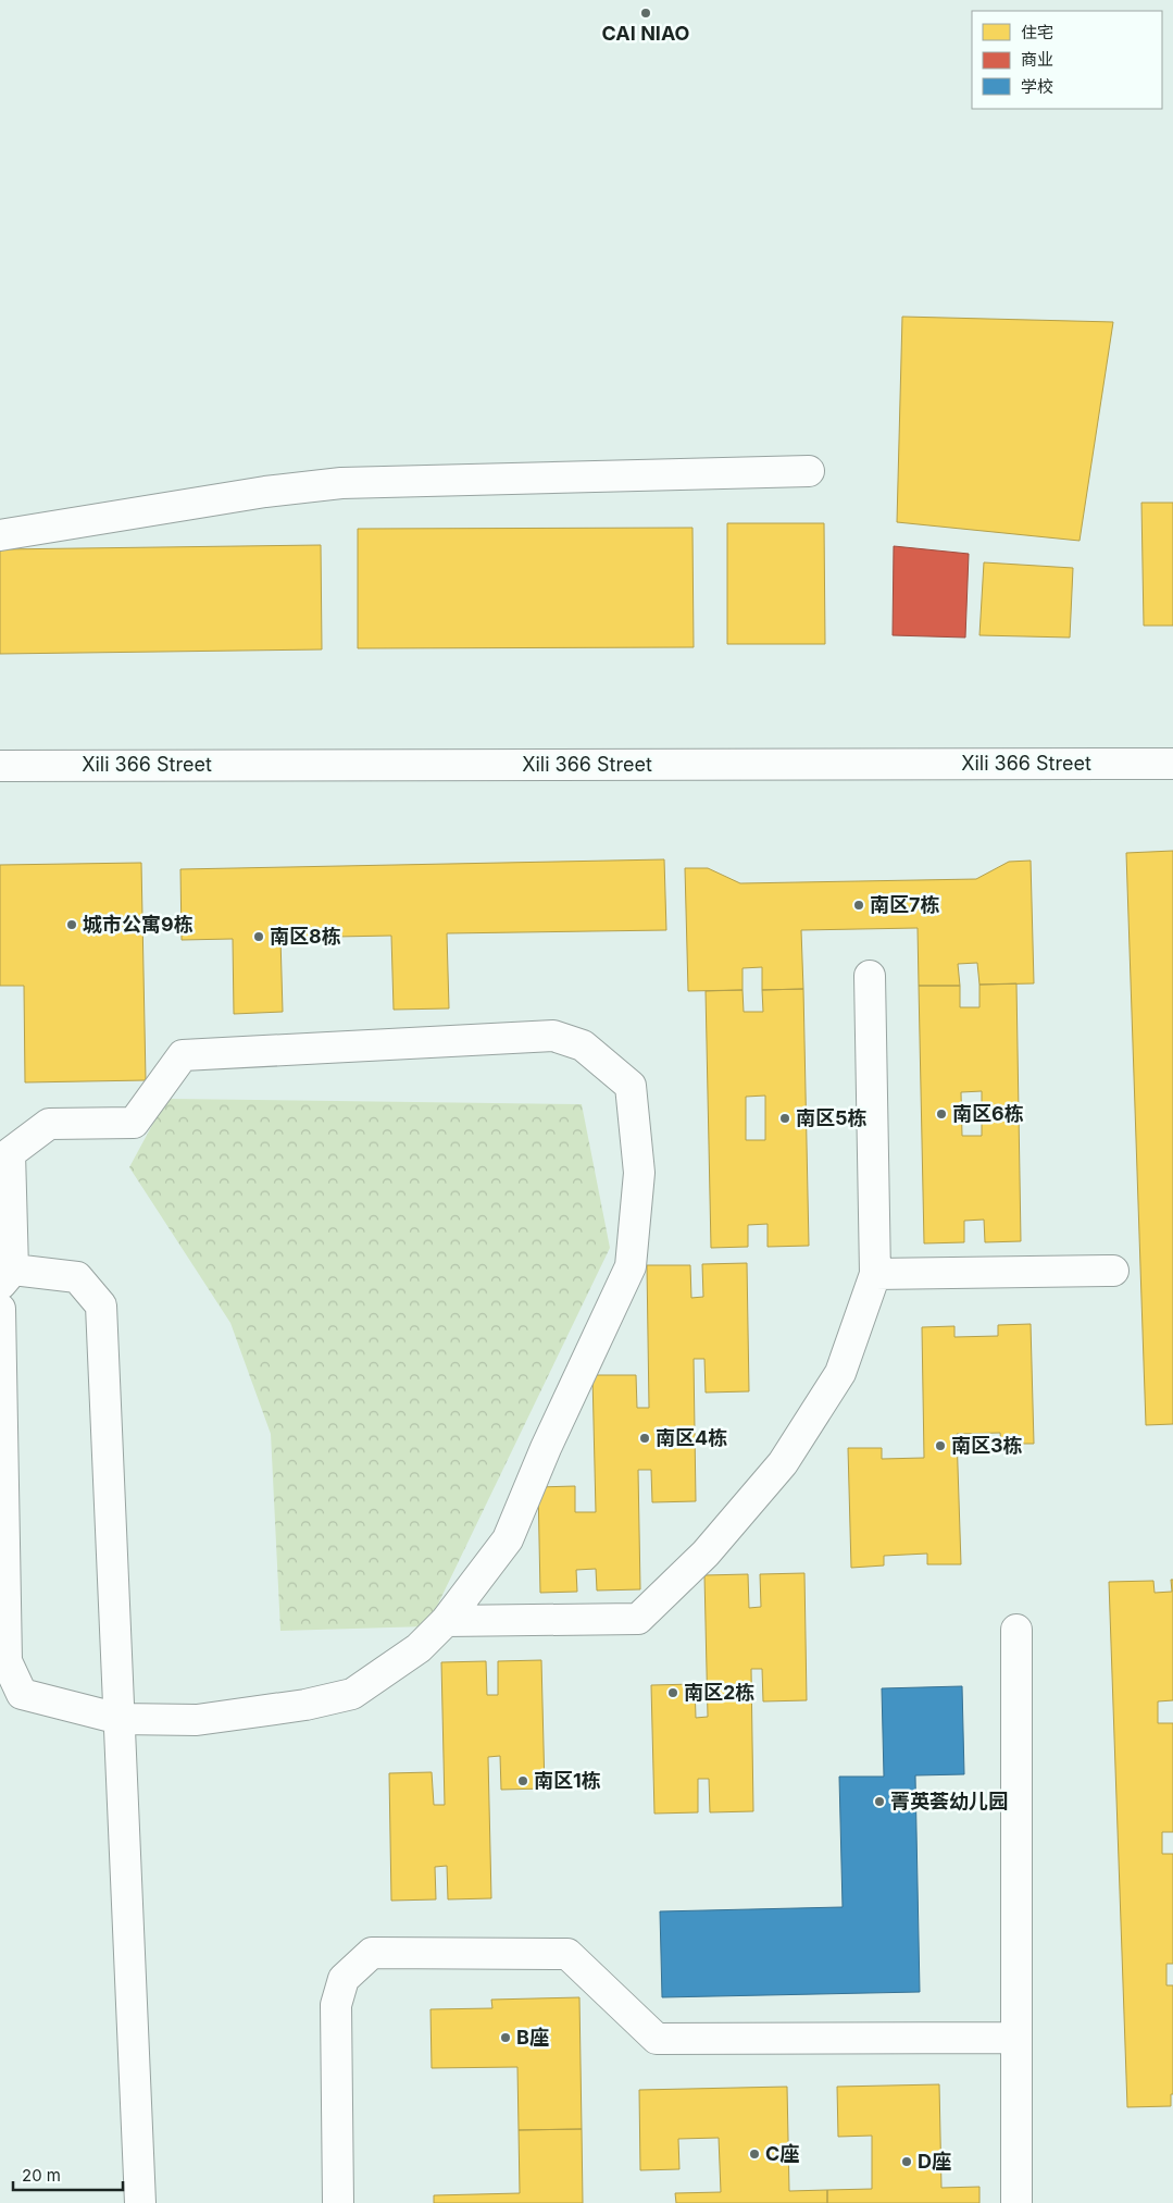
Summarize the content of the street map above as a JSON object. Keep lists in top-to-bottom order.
{
  "streets": {
    "street": ["Xili 366 Street"]
  },
  "places": [
    "CAI NIAO",
    "南区7栋",
    "城市公寓9栋",
    "南区8栋",
    "南区6栋",
    "南区5栋",
    "南区4栋",
    "南区3栋",
    "南区2栋",
    "南区1栋",
    "菁英荟幼儿园",
    "B座",
    "C座",
    "D座"
  ],
  "legend": ["住宅", "商业", "学校"],
  "scale_bar": "20 m"
}
